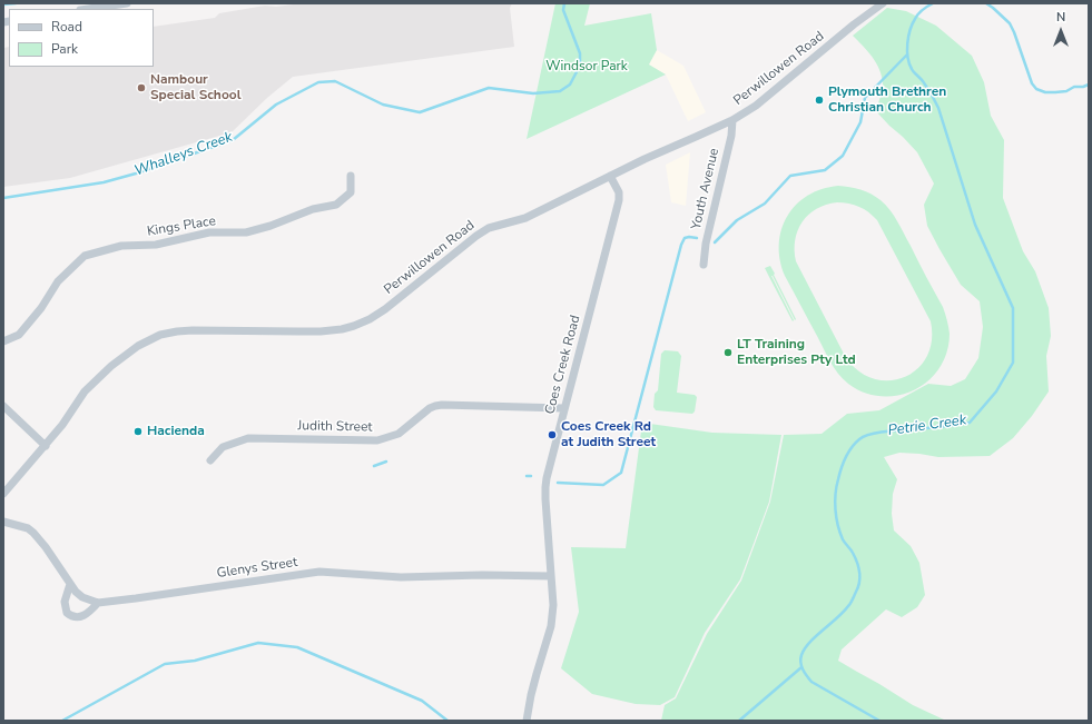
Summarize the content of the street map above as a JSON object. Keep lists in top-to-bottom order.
{
  "streets": {
    "street": [
      "Perwillowen Road",
      "Youth Avenue",
      "Kings Place",
      "Coes Creek Road",
      "Judith Street",
      "Glenys Street"
    ]
  },
  "crossings": [
    ["Perwillowen Road", "Youth Avenue"],
    ["Perwillowen Road", "Coes Creek Road"],
    ["Coes Creek Road", "Judith Street"],
    ["Coes Creek Road", "Glenys Street"]
  ],
  "water": ["Whalleys Creek", "Petrie Creek"],
  "parks": ["Windsor Park"],
  "places": [
    "Nambour Special School",
    "Plymouth Brethren Christian Church",
    "LT Training Enterprises Pty Ltd",
    "Hacienda",
    "Coes Creek Rd at Judith Street"
  ],
  "legend": ["Road", "Park"],
  "north": "top"
}
